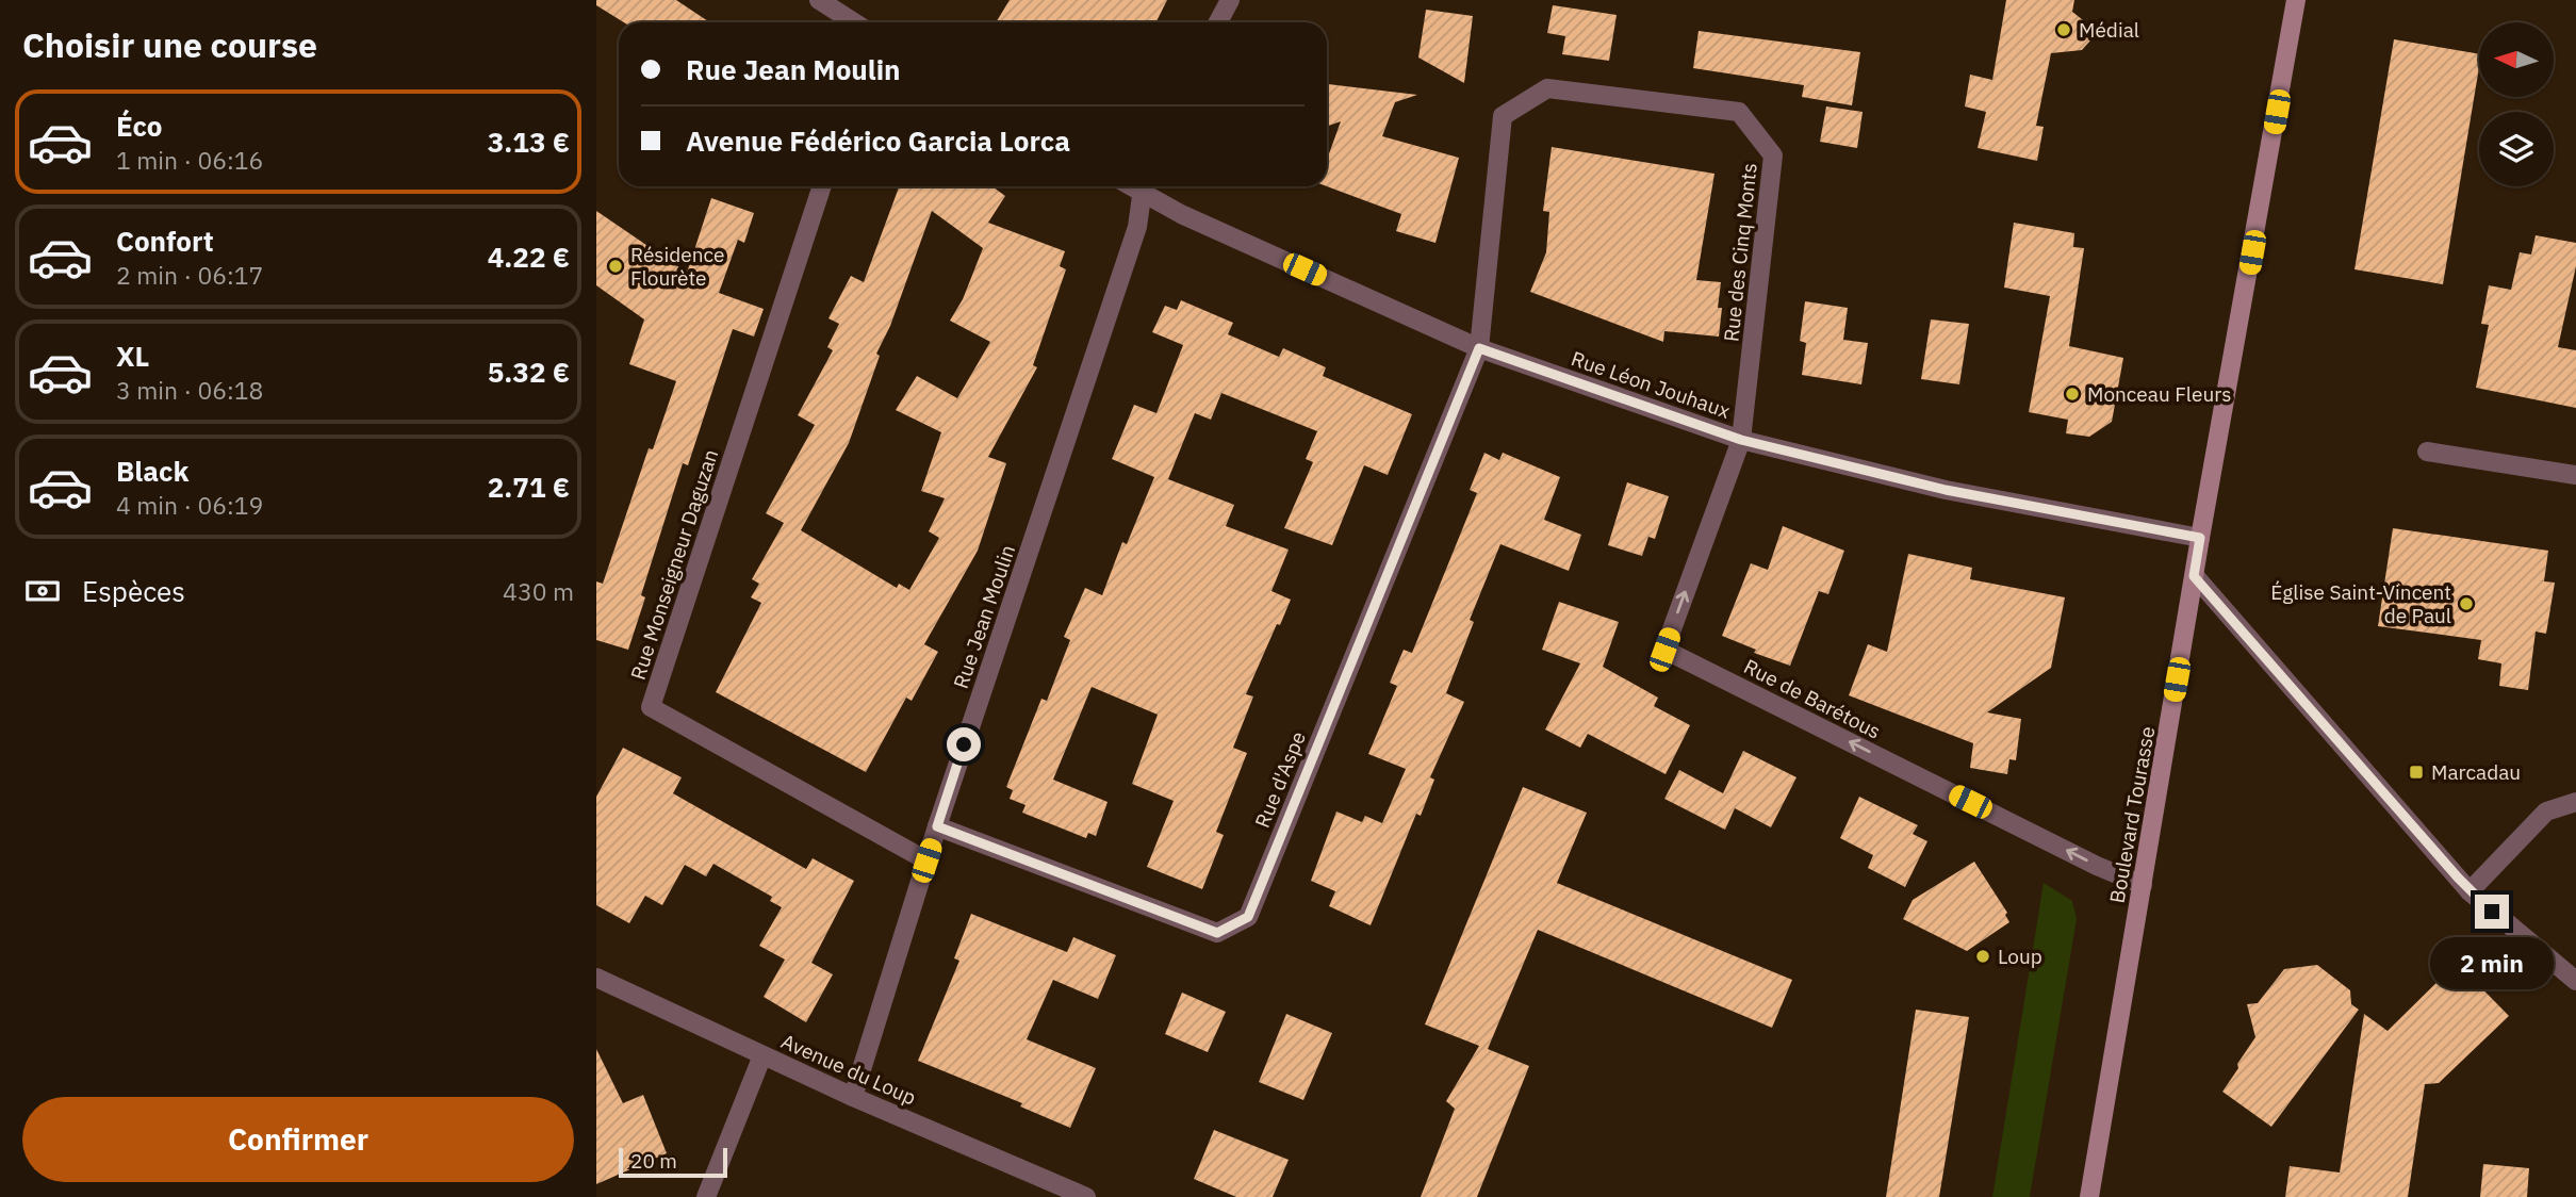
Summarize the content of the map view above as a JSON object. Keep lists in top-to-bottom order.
{
  "streets": {
    "main road": ["Boulevard Tourasse"],
    "street": [
      "Rue des Cinq Monts",
      "Rue Léon Jouhaux",
      "Rue Monseigneur Daguzan",
      "Rue Jean Moulin",
      "Rue de Barétous",
      "Rue d'Aspe",
      "Avenue du Loup"
    ]
  },
  "crossings": [
    ["Rue des Cinq Monts", "Rue Léon Jouhaux"],
    ["Rue des Cinq Monts", "Rue de Barétous"],
    ["Rue des Cinq Monts", "Rue d'Aspe"],
    ["Rue Léon Jouhaux", "Rue de Barétous"],
    ["Rue Léon Jouhaux", "Rue d'Aspe"],
    ["Rue Léon Jouhaux", "Boulevard Tourasse"],
    ["Rue Monseigneur Daguzan", "Rue Jean Moulin"],
    ["Rue Jean Moulin", "Rue d'Aspe"],
    ["Rue Jean Moulin", "Avenue du Loup"],
    ["Rue de Barétous", "Boulevard Tourasse"]
  ],
  "places": {
    "other": [
      "Médial",
      "Résidence Flourète",
      "Monceau Fleurs",
      "Église Saint-Vincent de Paul",
      "Loup"
    ],
    "transit": ["Marcadau"]
  },
  "scale_bar": "20 m",
  "north": "left",
  "page": {
    "heading": "Choisir une course",
    "banner": ["Rue Jean Moulin", "Avenue Fédérico Garcia Lorca"],
    "list": [
      {
        "name": "Éco",
        "note": "1 min · 06:16",
        "value": "3.13 €"
      },
      {
        "name": "Confort",
        "note": "2 min · 06:17",
        "value": "4.22 €"
      },
      {
        "name": "XL",
        "note": "3 min · 06:18",
        "value": "5.32 €"
      },
      {
        "name": "Black",
        "note": "4 min · 06:19",
        "value": "2.71 €"
      }
    ],
    "pay": ["Espèces", "430 m"],
    "bubble": "2 min",
    "buttons": "Confirmer",
    "scale": "20 m"
  }
}
